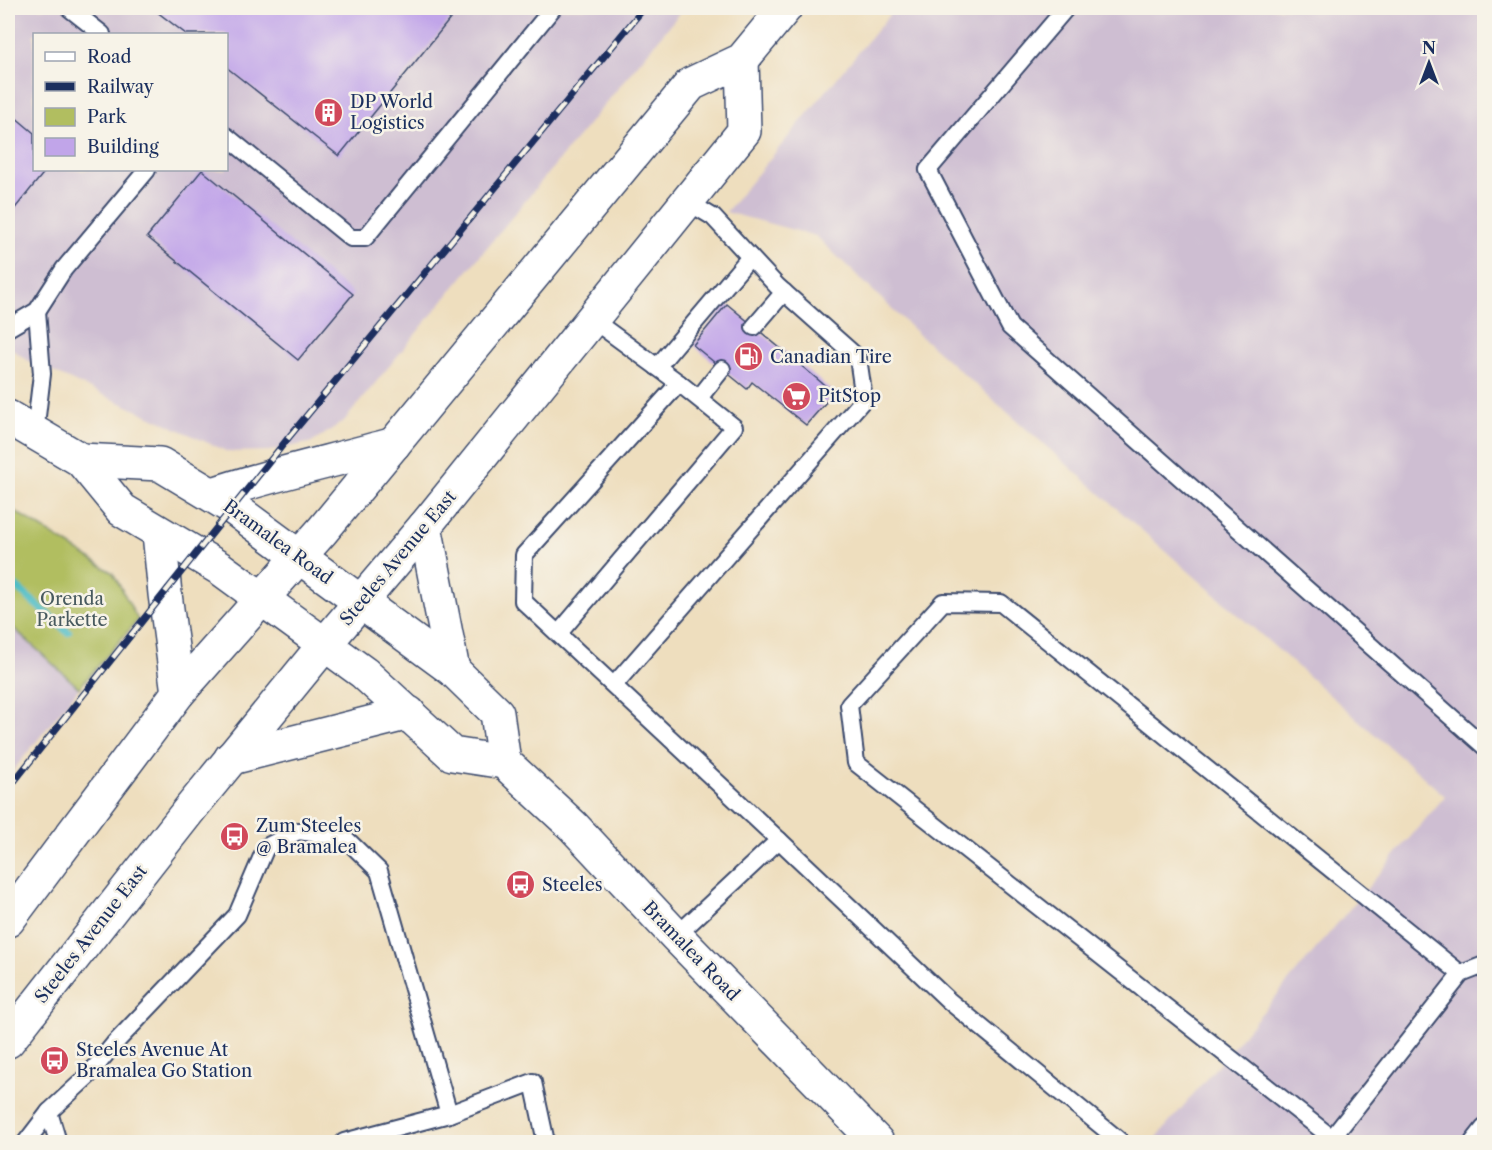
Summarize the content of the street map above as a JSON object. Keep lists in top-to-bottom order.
{
  "streets": {
    "main road": ["Bramalea Road", "Steeles Avenue East"]
  },
  "crossings": [
    ["Bramalea Road", "Steeles Avenue East"]
  ],
  "parks": ["Orenda Parkette"],
  "places": {
    "building": ["DP World Logistics"],
    "fuel station": ["Canadian Tire"],
    "supermarket": ["PitStop"],
    "bus stop": ["Zum Steeles @ Bramalea", "Steeles", "Steeles Avenue At Bramalea Go Station"]
  },
  "legend": [
    "Road",
    "Railway",
    "Park",
    "Building"
  ],
  "north": "top"
}
